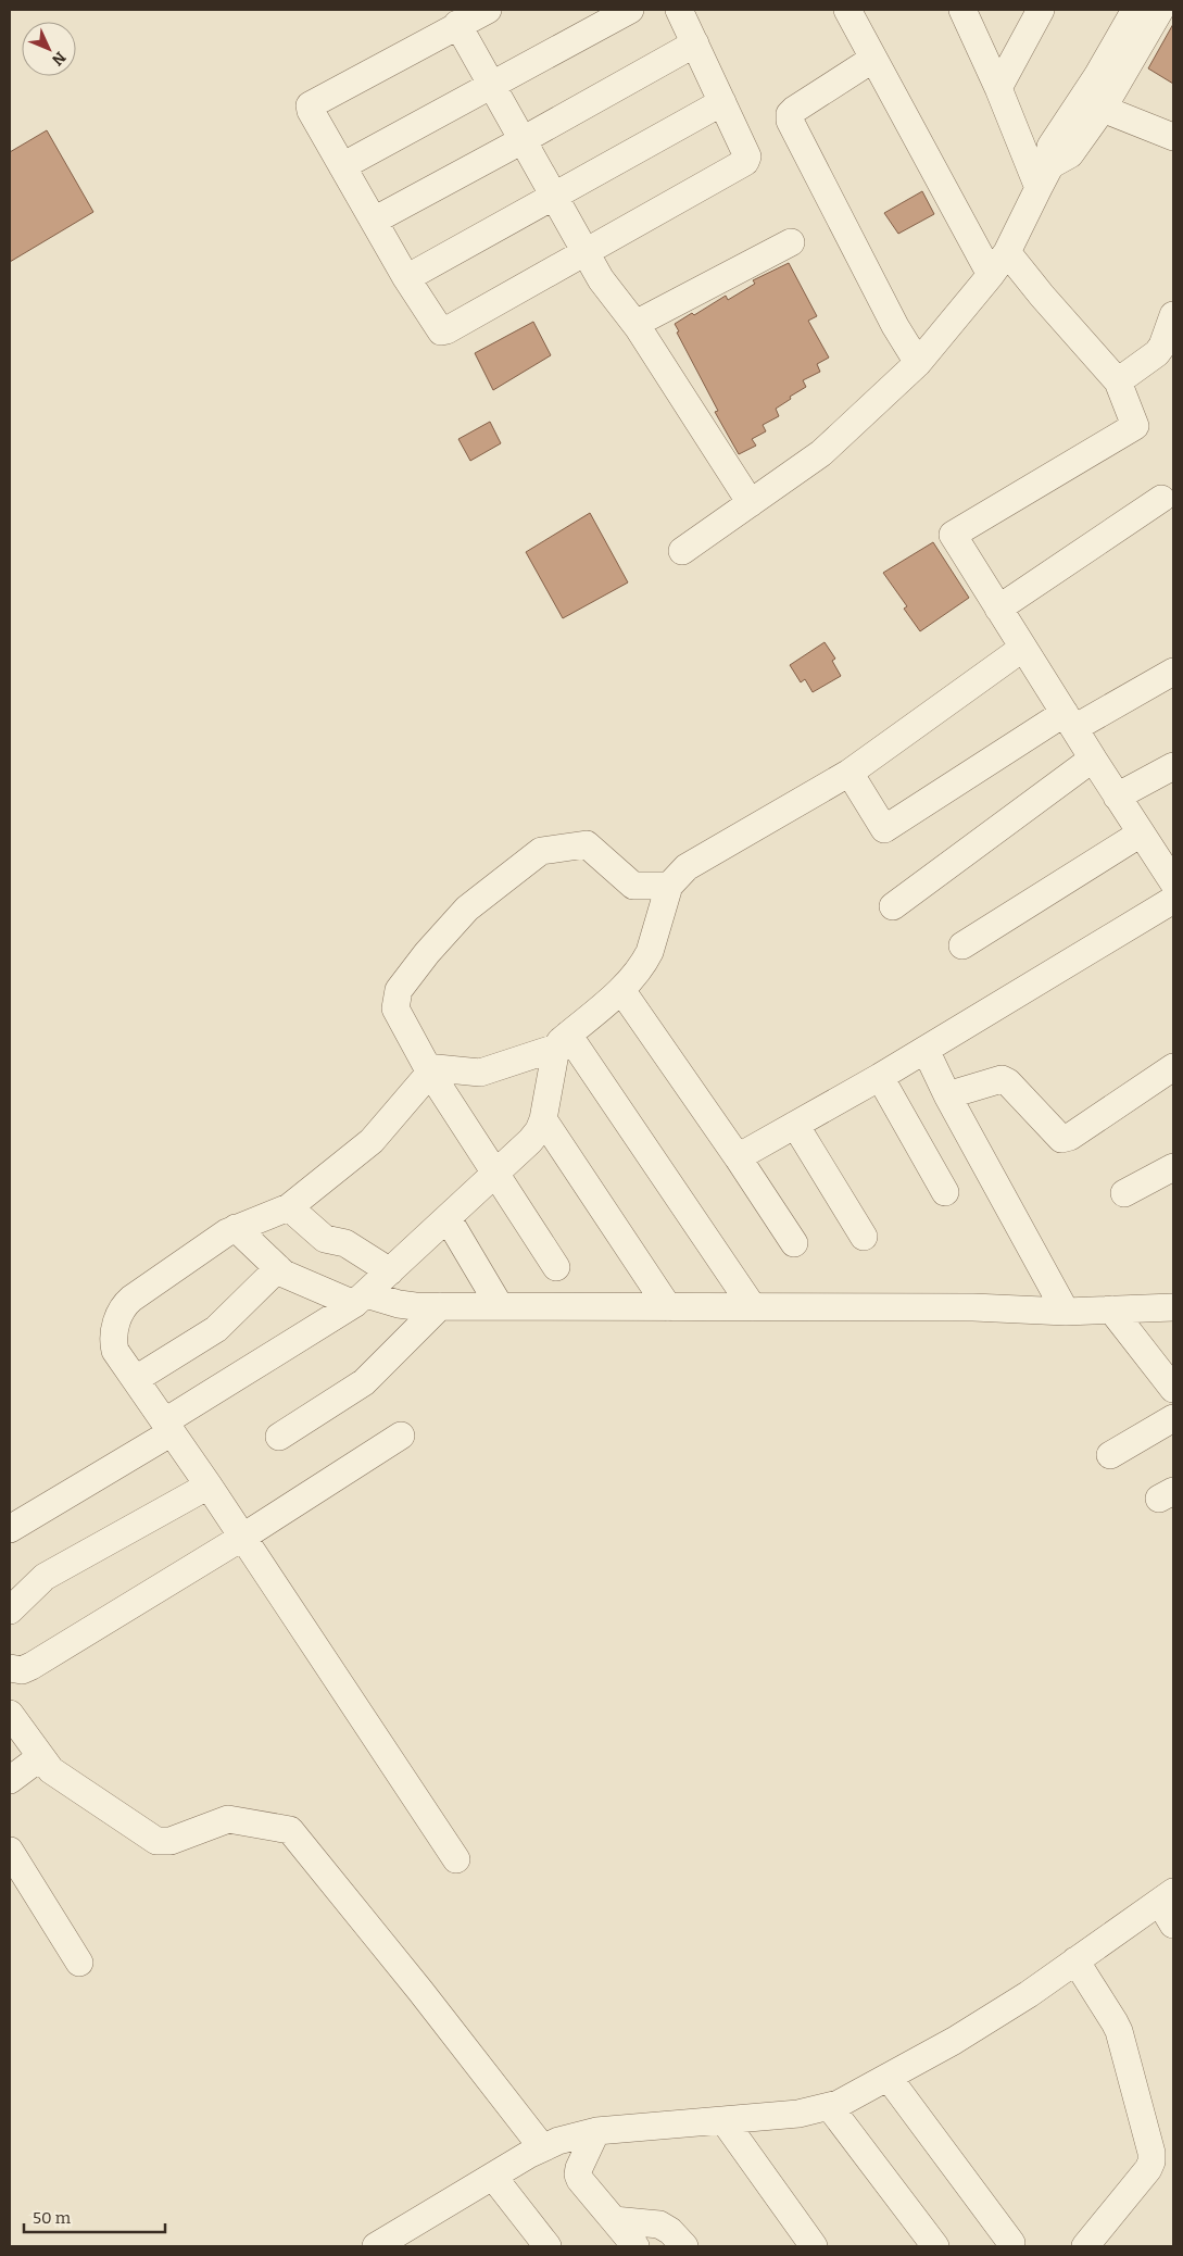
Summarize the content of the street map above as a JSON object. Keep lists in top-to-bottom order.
{
  "scale_bar": "50 m",
  "north": "bottom right"
}
